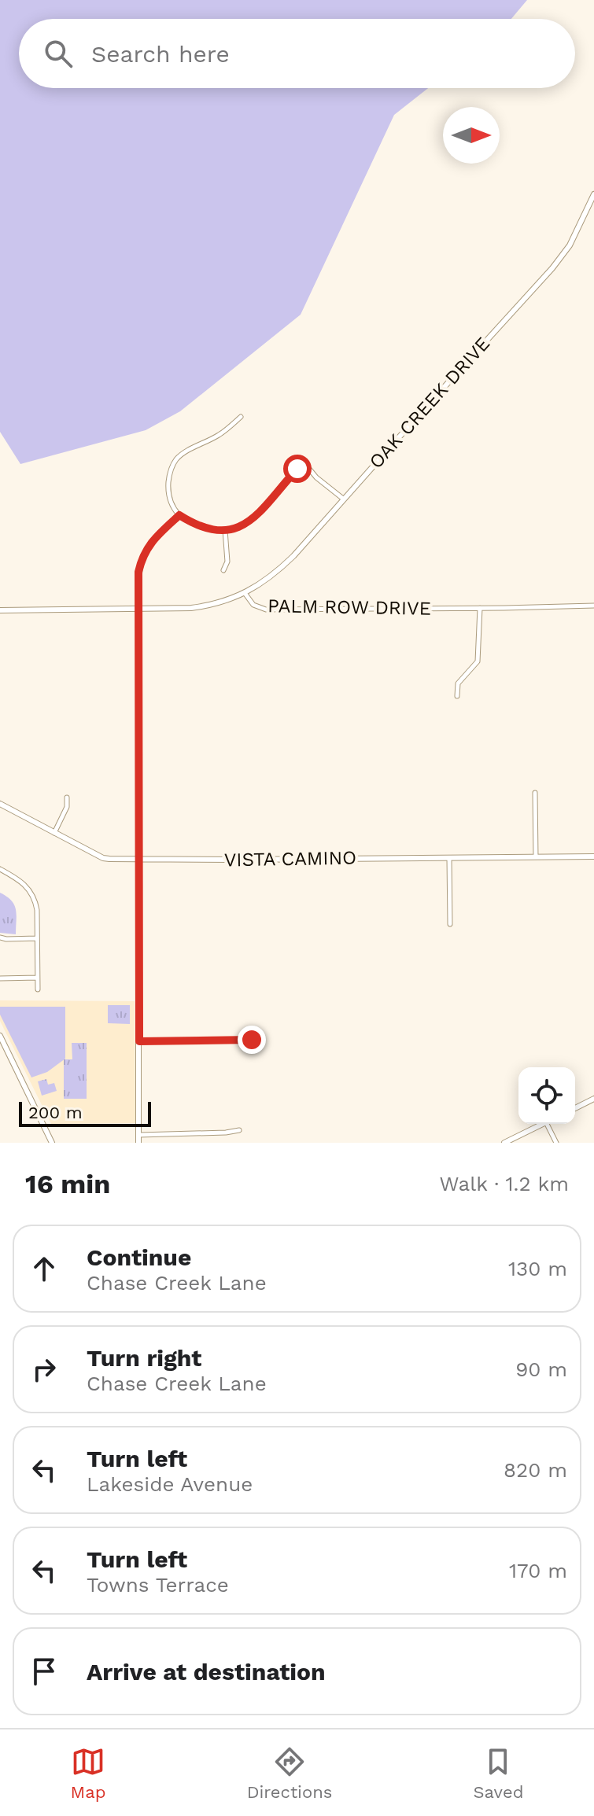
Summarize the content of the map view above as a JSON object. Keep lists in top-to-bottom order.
{
  "streets": {
    "street": ["OAK CREEK DRIVE", "PALM ROW DRIVE", "VISTA CAMINO"]
  },
  "crossings": [
    ["OAK CREEK DRIVE", "PALM ROW DRIVE"]
  ],
  "scale_bar": "200 m",
  "north": "right",
  "page": {
    "search": "Search here",
    "scale": "200 m",
    "heading": ["16 min", "Walk · 1.2 km"],
    "list": [
      ["Continue", "Chase Creek Lane", "130 m"],
      ["Turn right", "Chase Creek Lane", "90 m"],
      ["Turn left", "Lakeside Avenue", "820 m"],
      ["Turn left", "Towns Terrace", "170 m"],
      "Arrive at destination"
    ],
    "nav": ["Map", "Directions", "Saved"]
  }
}
